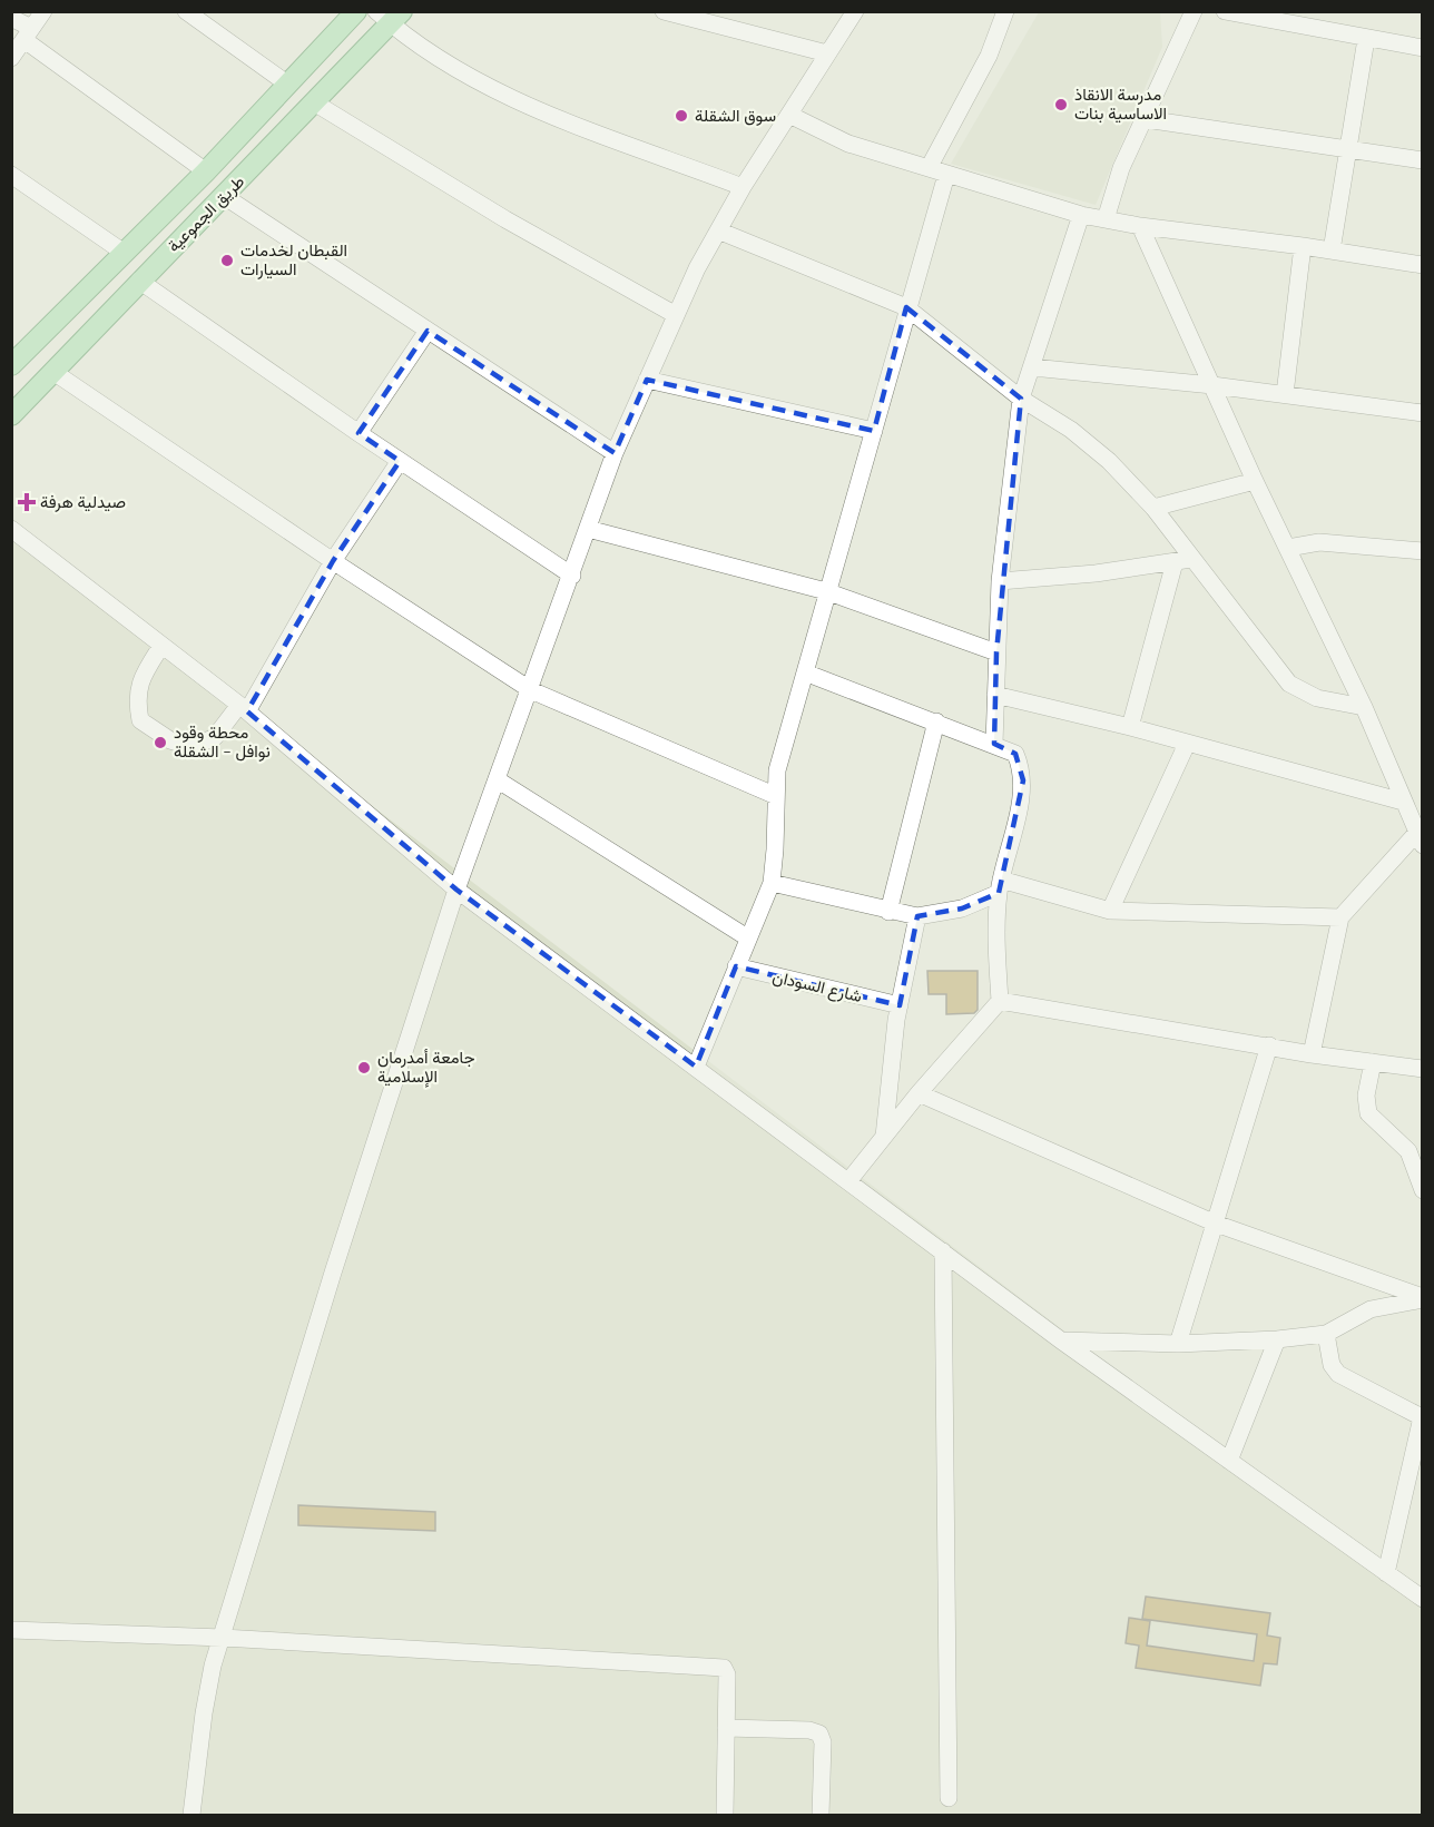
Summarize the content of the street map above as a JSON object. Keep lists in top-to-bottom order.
{
  "streets": {
    "main road": ["طريق الجموعية"],
    "street": ["شارع السودان"]
  },
  "places": {
    "other": [
      "مدرسة الانقاذ الاساسية بنات",
      "سوق الشقلة",
      "القبطان لخدمات السيارات",
      "محطة وقود نوافل - الشقلة",
      "جامعة أمدرمان الإسلامية"
    ],
    "health": ["صيدلية هرفة"]
  }
}
